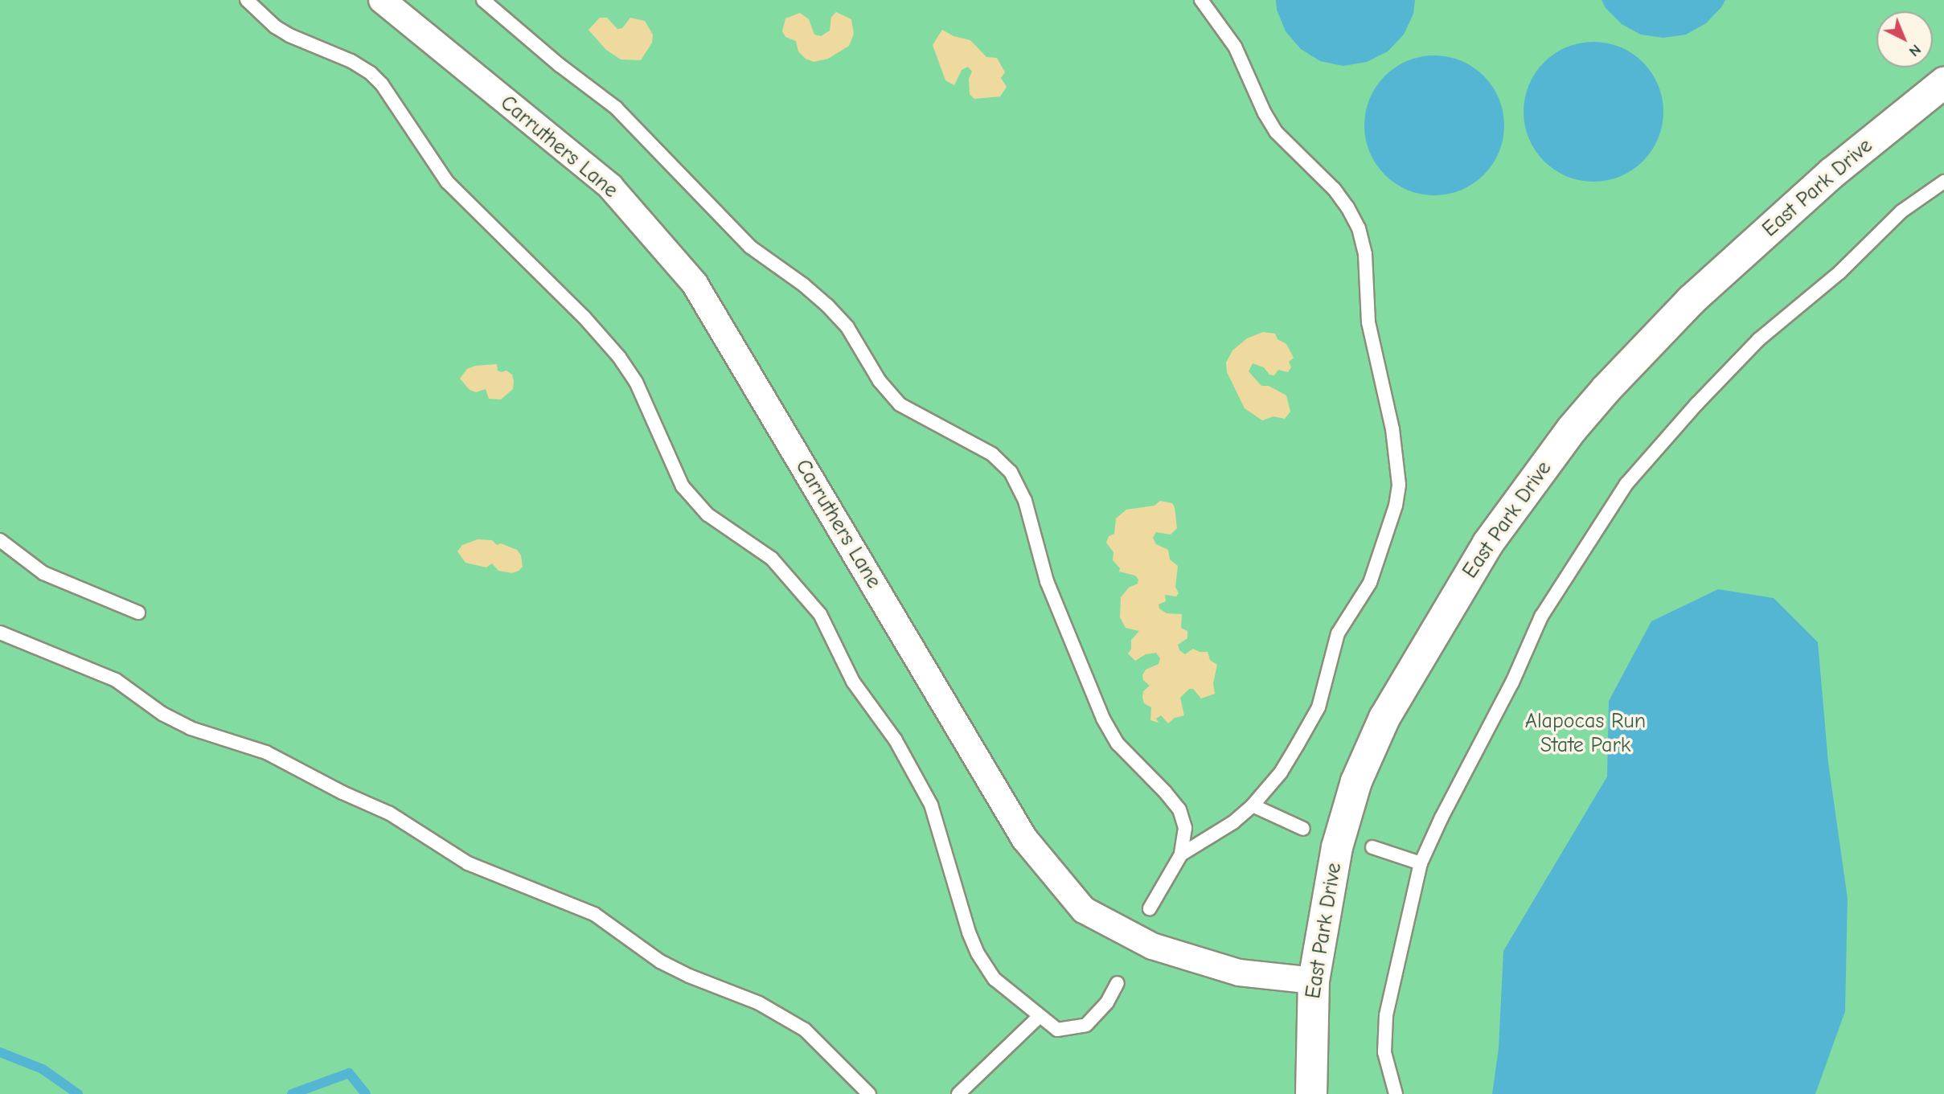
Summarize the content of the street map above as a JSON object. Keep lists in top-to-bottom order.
{
  "streets": {
    "street": ["Carruthers Lane", "East Park Drive"]
  },
  "crossings": [
    ["Carruthers Lane", "East Park Drive"]
  ],
  "parks": ["Alapocas Run State Park"],
  "north": "bottom right"
}
